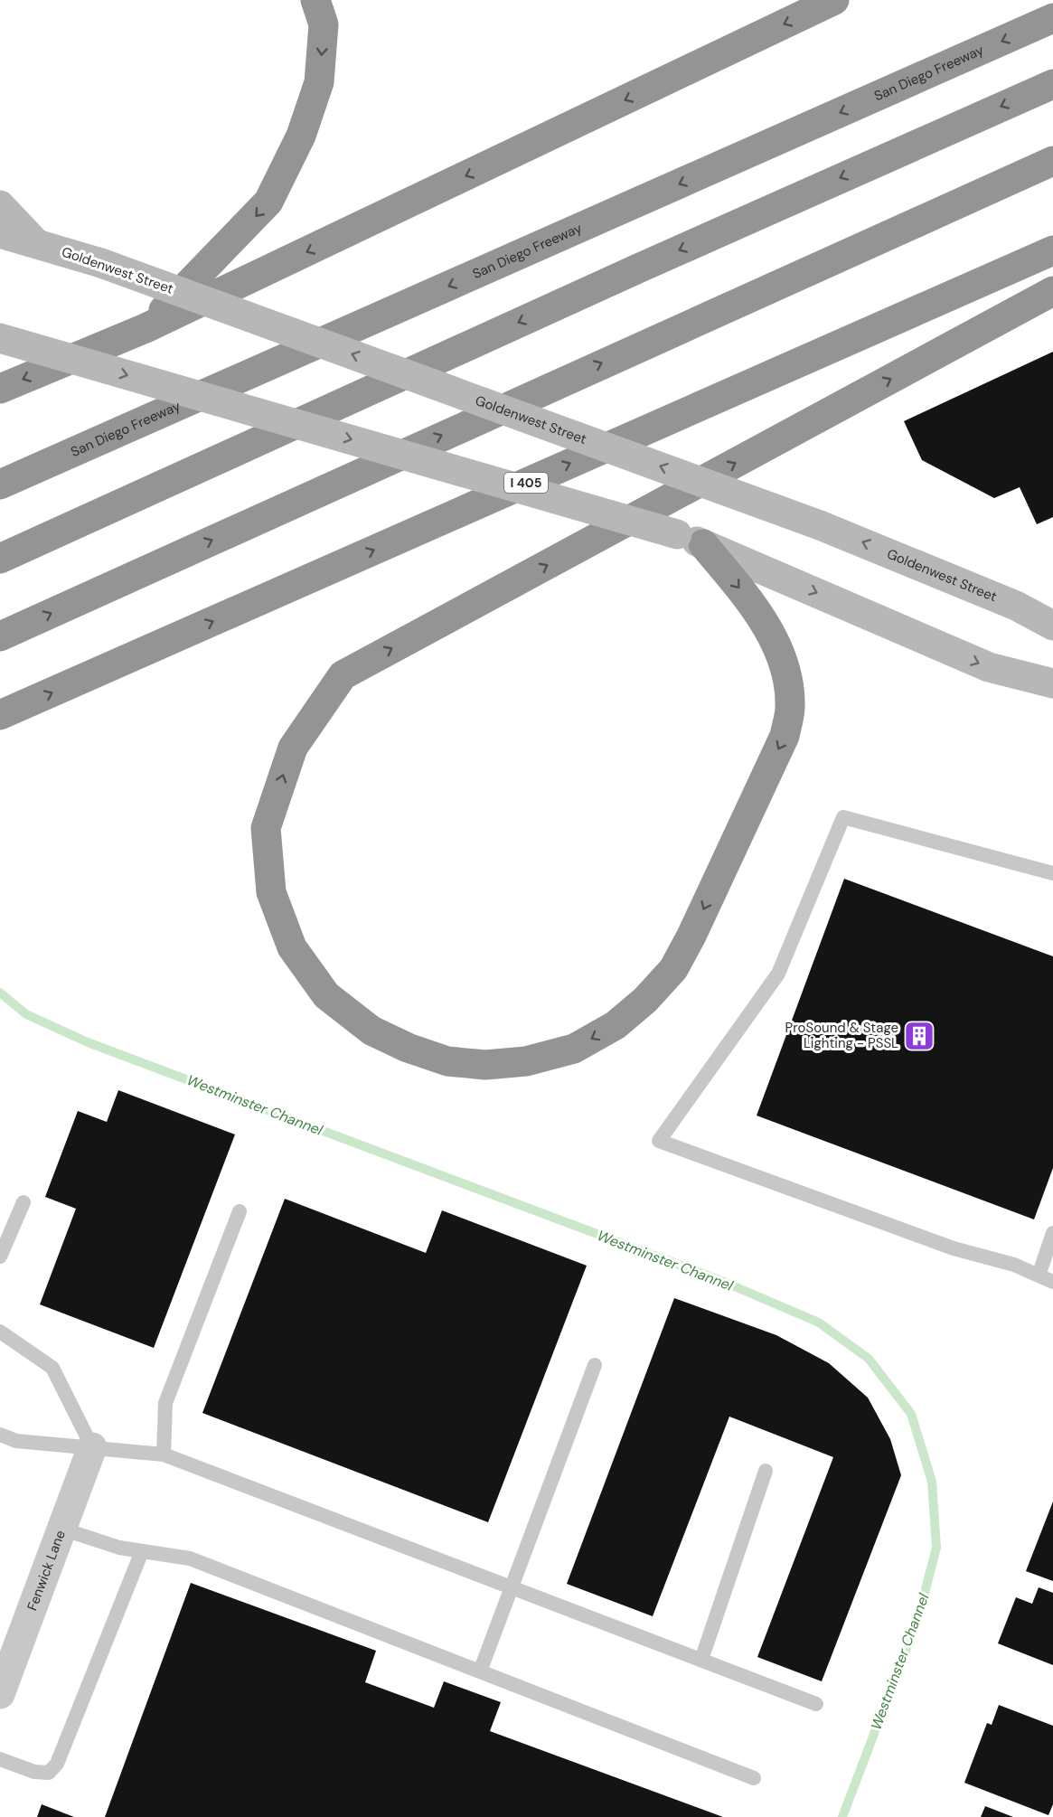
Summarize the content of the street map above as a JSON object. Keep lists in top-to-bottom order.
{
  "streets": {
    "highway": ["San Diego Freeway", "I 405"],
    "main road": ["Goldenwest Street"],
    "street": ["Fenwick Lane"]
  },
  "water": ["Westminster Channel"],
  "places": {
    "building": ["ProSound & Stage Lighting - PSSL"]
  }
}
